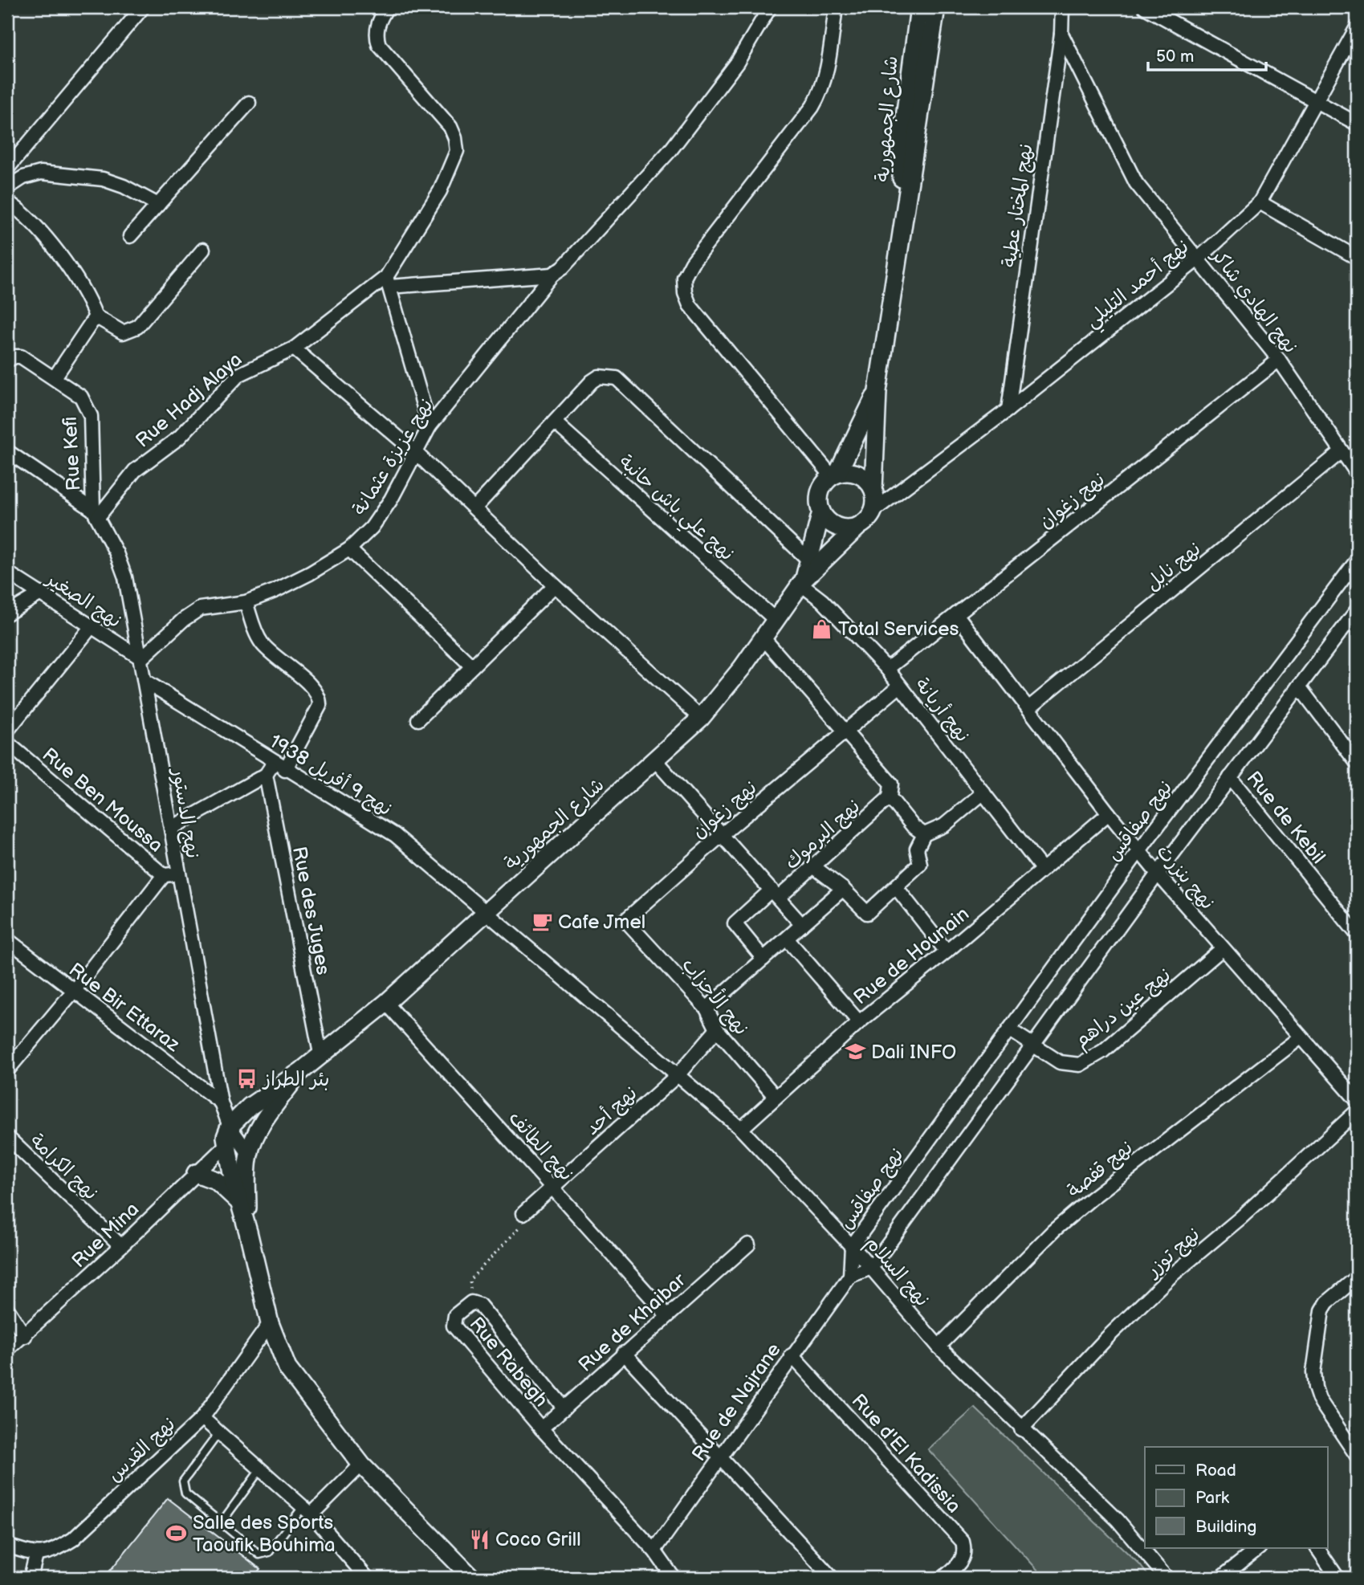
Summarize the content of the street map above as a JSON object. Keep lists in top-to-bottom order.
{
  "streets": {
    "main road": ["شارع الجمهورية"],
    "street": [
      "نهج المختار عطية",
      "نهج أحمد التليلي",
      "نهج الهادي شاكر",
      "Rue Hadj Alaya",
      "Rue Kefi",
      "نهج عزيزة عثمانة",
      "نهج زغوان",
      "نهج علي باش حانبة",
      "نهج نابل",
      "نهج الصغير",
      "نهج أريانة",
      "نهج 9 أفريل 1938",
      "Rue Ben Moussa",
      "نهج الدستور",
      "Rue de Kebil",
      "نهج صفاقس",
      "نهج اليرموك",
      "نهج بنزرت",
      "Rue des Juges",
      "Rue de Hounain",
      "نهج الأحزاب",
      "Rue Bir Ettaraz",
      "نهج عين دراهم",
      "نهج أحد",
      "نهج الطائف",
      "نهج الكرامة",
      "نهج قفصة",
      "Rue Mina",
      "نهج توزر",
      "نهج السلام",
      "Rue de Khaibar",
      "Rue Rabegh",
      "Rue de Najrane",
      "نهج القدس",
      "Rue d'El Kadissia"
    ]
  },
  "crossings": [
    ["شارع الجمهورية", "نهج أحمد التليلي"],
    ["شارع الجمهورية", "نهج علي باش حانبة"],
    ["شارع الجمهورية", "نهج أريانة"],
    ["شارع الجمهورية", "نهج 9 أفريل 1938"],
    ["شارع الجمهورية", "Rue des Juges"],
    ["شارع الجمهورية", "نهج الطائف"],
    ["شارع الجمهورية", "نهج السلام"],
    ["نهج المختار عطية", "نهج أحمد التليلي"],
    ["نهج المختار عطية", "نهج الهادي شاكر"],
    ["نهج أحمد التليلي", "نهج الهادي شاكر"],
    ["نهج الهادي شاكر", "نهج زغوان"],
    ["نهج الهادي شاكر", "نهج نابل"],
    ["Rue Hadj Alaya", "Rue Kefi"],
    ["Rue Hadj Alaya", "نهج الدستور"],
    ["Rue Kefi", "نهج الدستور"],
    ["نهج عزيزة عثمانة", "نهج الصغير"],
    ["نهج عزيزة عثمانة", "نهج الدستور"],
    ["نهج زغوان", "نهج أريانة"],
    ["نهج زغوان", "نهج بنزرت"],
    ["نهج زغوان", "نهج الأحزاب"],
    ["نهج نابل", "نهج بنزرت"],
    ["نهج الصغير", "نهج الدستور"],
    ["نهج أريانة", "Rue de Hounain"],
    ["نهج 9 أفريل 1938", "نهج الدستور"],
    ["نهج 9 أفريل 1938", "نهج السلام"],
    ["Rue Ben Moussa", "نهج الدستور"],
    ["نهج الدستور", "Rue Bir Ettaraz"],
    ["نهج صفاقس", "نهج بنزرت"],
    ["نهج صفاقس", "نهج عين دراهم"],
    ["نهج صفاقس", "نهج السلام"],
    ["نهج صفاقس", "Rue de Najrane"],
    ["نهج بنزرت", "Rue de Hounain"],
    ["نهج بنزرت", "نهج عين دراهم"],
    ["نهج بنزرت", "نهج قفصة"],
    ["Rue de Hounain", "نهج الأحزاب"],
    ["Rue de Hounain", "نهج السلام"],
    ["نهج الأحزاب", "نهج أحد"],
    ["نهج أحد", "نهج الطائف"],
    ["نهج أحد", "نهج السلام"],
    ["نهج الطائف", "Rue de Khaibar"],
    ["نهج الكرامة", "Rue Mina"],
    ["نهج قفصة", "نهج السلام"],
    ["نهج توزر", "نهج السلام"],
    ["Rue de Khaibar", "Rue Rabegh"],
    ["Rue Rabegh", "Rue de Najrane"],
    ["Rue de Najrane", "Rue d'El Kadissia"]
  ],
  "places": {
    "shop": ["Total Services"],
    "cafe": ["Cafe Jmel"],
    "school or university": ["Dali INFO"],
    "bus stop": ["بئر الطراز"],
    "sports": ["Salle des Sports Taoufik Bouhima"],
    "restaurant": ["Coco Grill"]
  },
  "legend": ["Road", "Park", "Building"],
  "scale_bar": "50 m"
}
